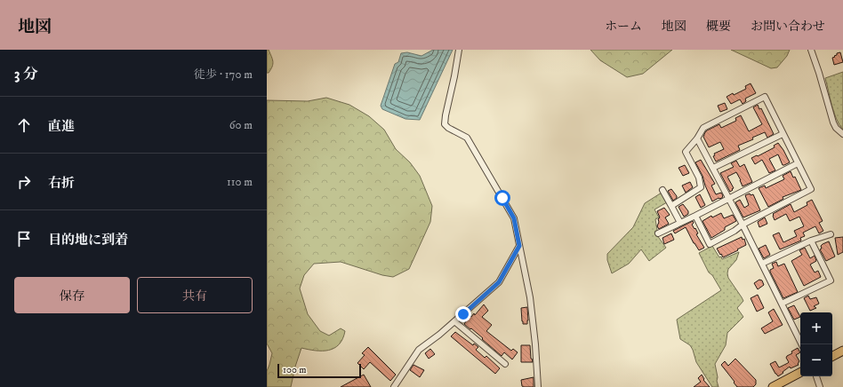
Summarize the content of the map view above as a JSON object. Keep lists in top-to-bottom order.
{
  "scale_bar": "100 m",
  "page": {
    "header": "地図",
    "nav": [
      "ホーム",
      "地図",
      "概要",
      "お問い合わせ"
    ],
    "heading": ["3 分", "徒歩 · 170 m"],
    "list": [
      ["直進", "60 m"],
      ["右折", "110 m"],
      "目的地に到着"
    ],
    "buttons": ["保存", "共有"],
    "map_buttons": ["+", "−"],
    "scale": "100 m"
  }
}
